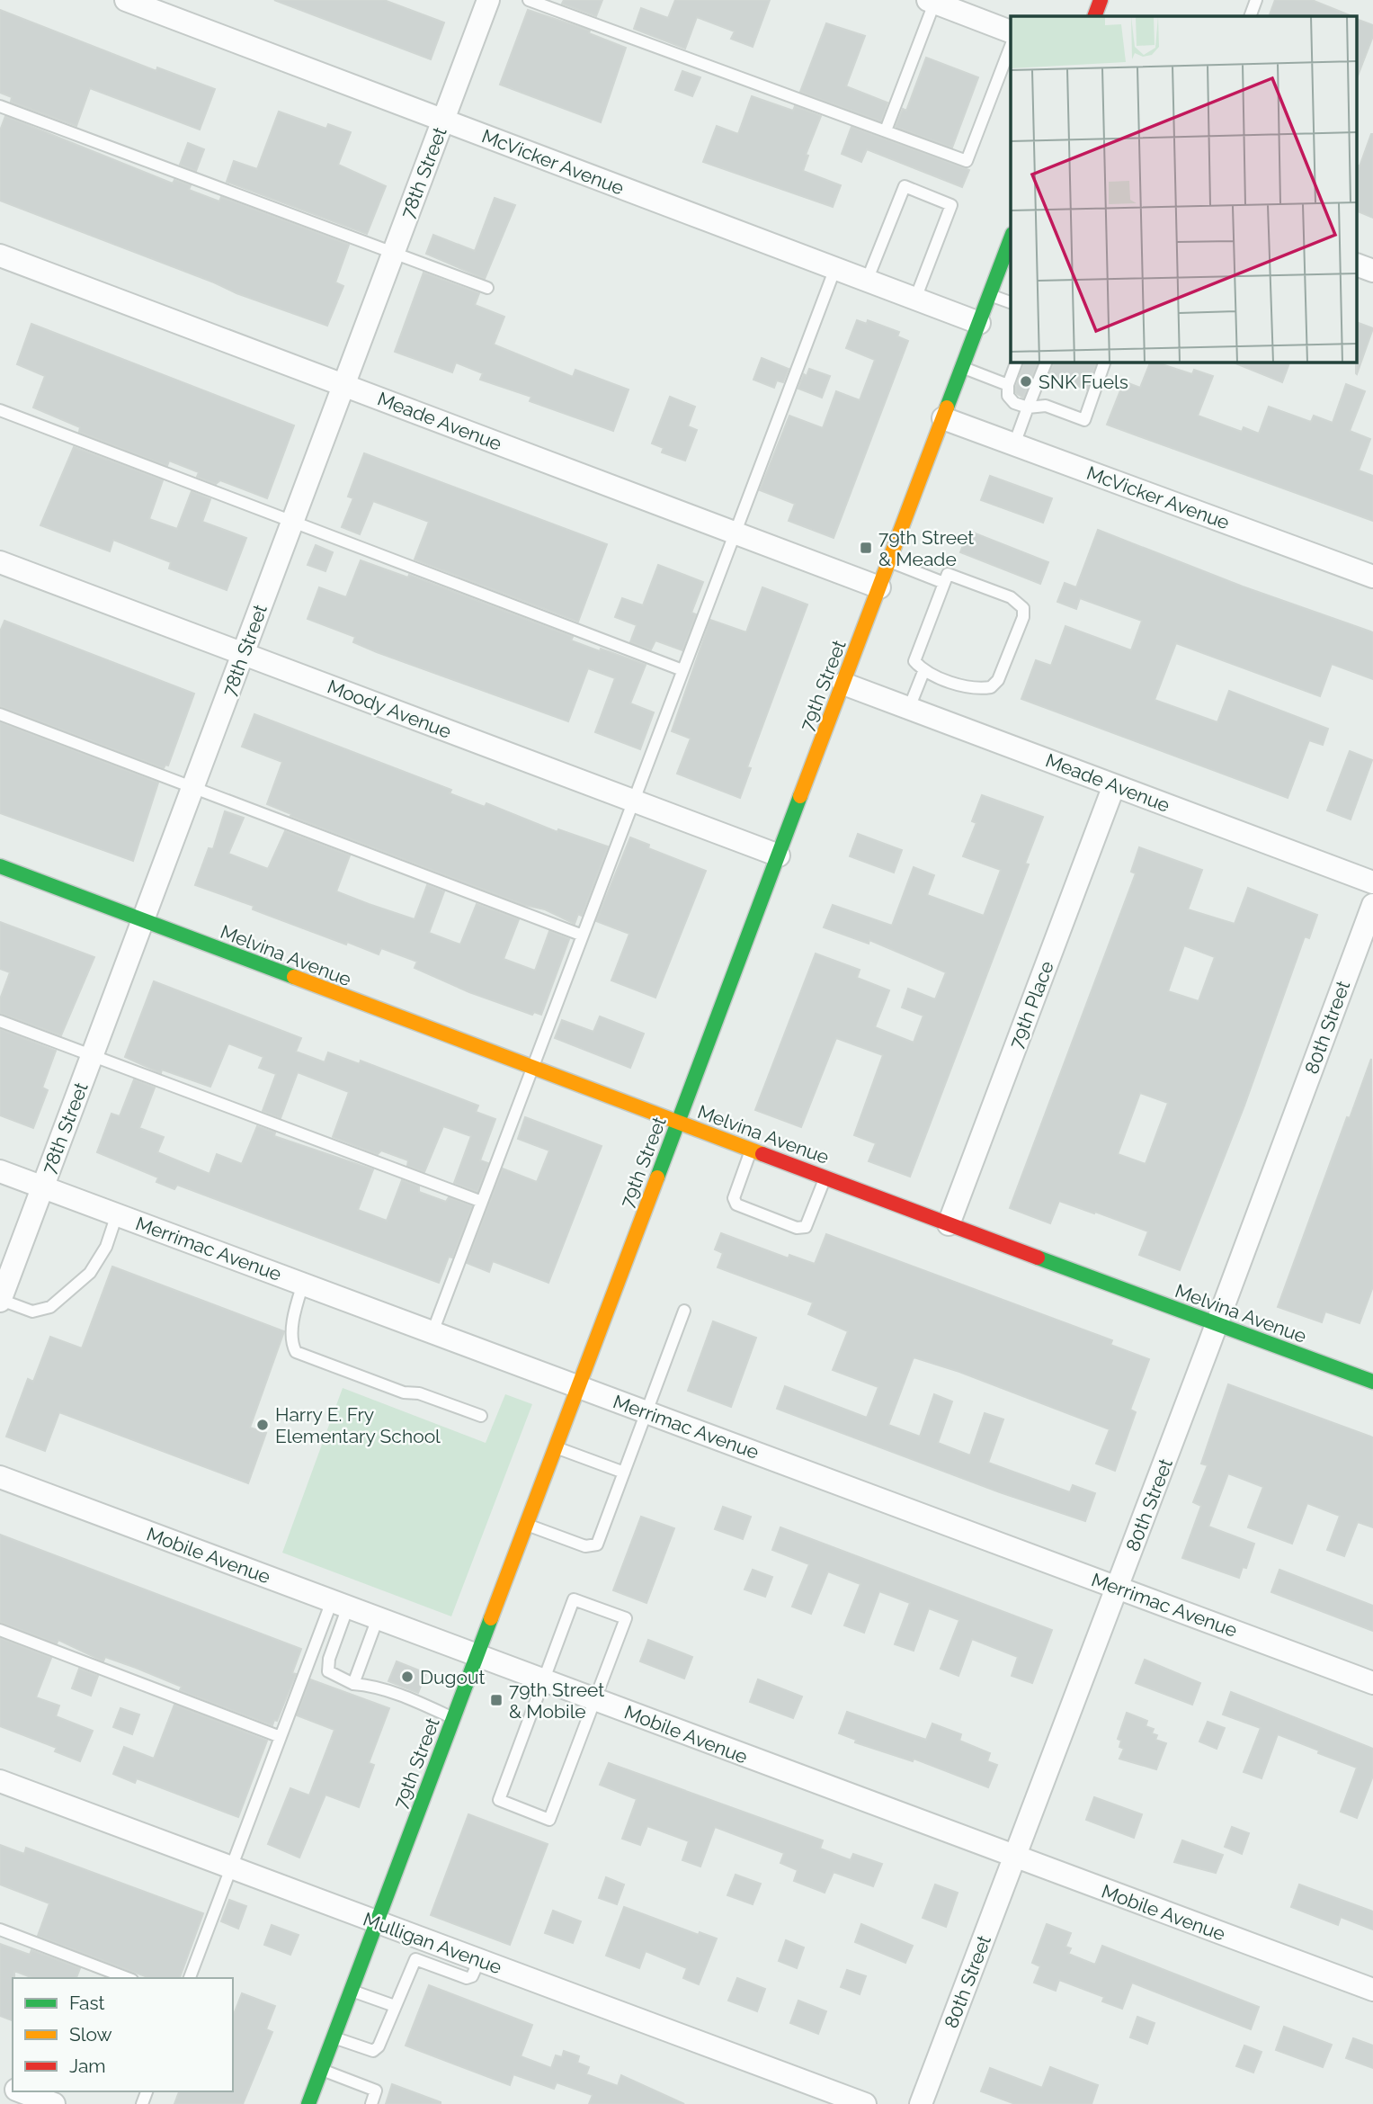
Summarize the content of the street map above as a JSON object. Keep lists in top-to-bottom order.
{
  "streets": {
    "main road": ["79th Street", "Melvina Avenue"],
    "street": [
      "McVicker Avenue",
      "78th Street",
      "Meade Avenue",
      "Moody Avenue",
      "79th Place",
      "80th Street",
      "Merrimac Avenue",
      "Mobile Avenue",
      "Mulligan Avenue"
    ]
  },
  "crossings": [
    ["McVicker Avenue", "78th Street"],
    ["McVicker Avenue", "79th Street"],
    ["78th Street", "Meade Avenue"],
    ["78th Street", "Moody Avenue"],
    ["78th Street", "Melvina Avenue"],
    ["78th Street", "Merrimac Avenue"],
    ["Meade Avenue", "79th Street"],
    ["Meade Avenue", "79th Place"],
    ["79th Street", "Moody Avenue"],
    ["79th Street", "Melvina Avenue"],
    ["79th Street", "Merrimac Avenue"],
    ["79th Street", "Mobile Avenue"],
    ["79th Street", "Mulligan Avenue"],
    ["Melvina Avenue", "79th Place"],
    ["Melvina Avenue", "80th Street"],
    ["80th Street", "Merrimac Avenue"],
    ["80th Street", "Mobile Avenue"]
  ],
  "places": {
    "other": ["SNK Fuels", "Harry E. Fry Elementary School", "Dugout"],
    "transit": ["79th Street & Meade", "79th Street & Mobile"]
  },
  "legend": ["Fast", "Slow", "Jam"]
}
